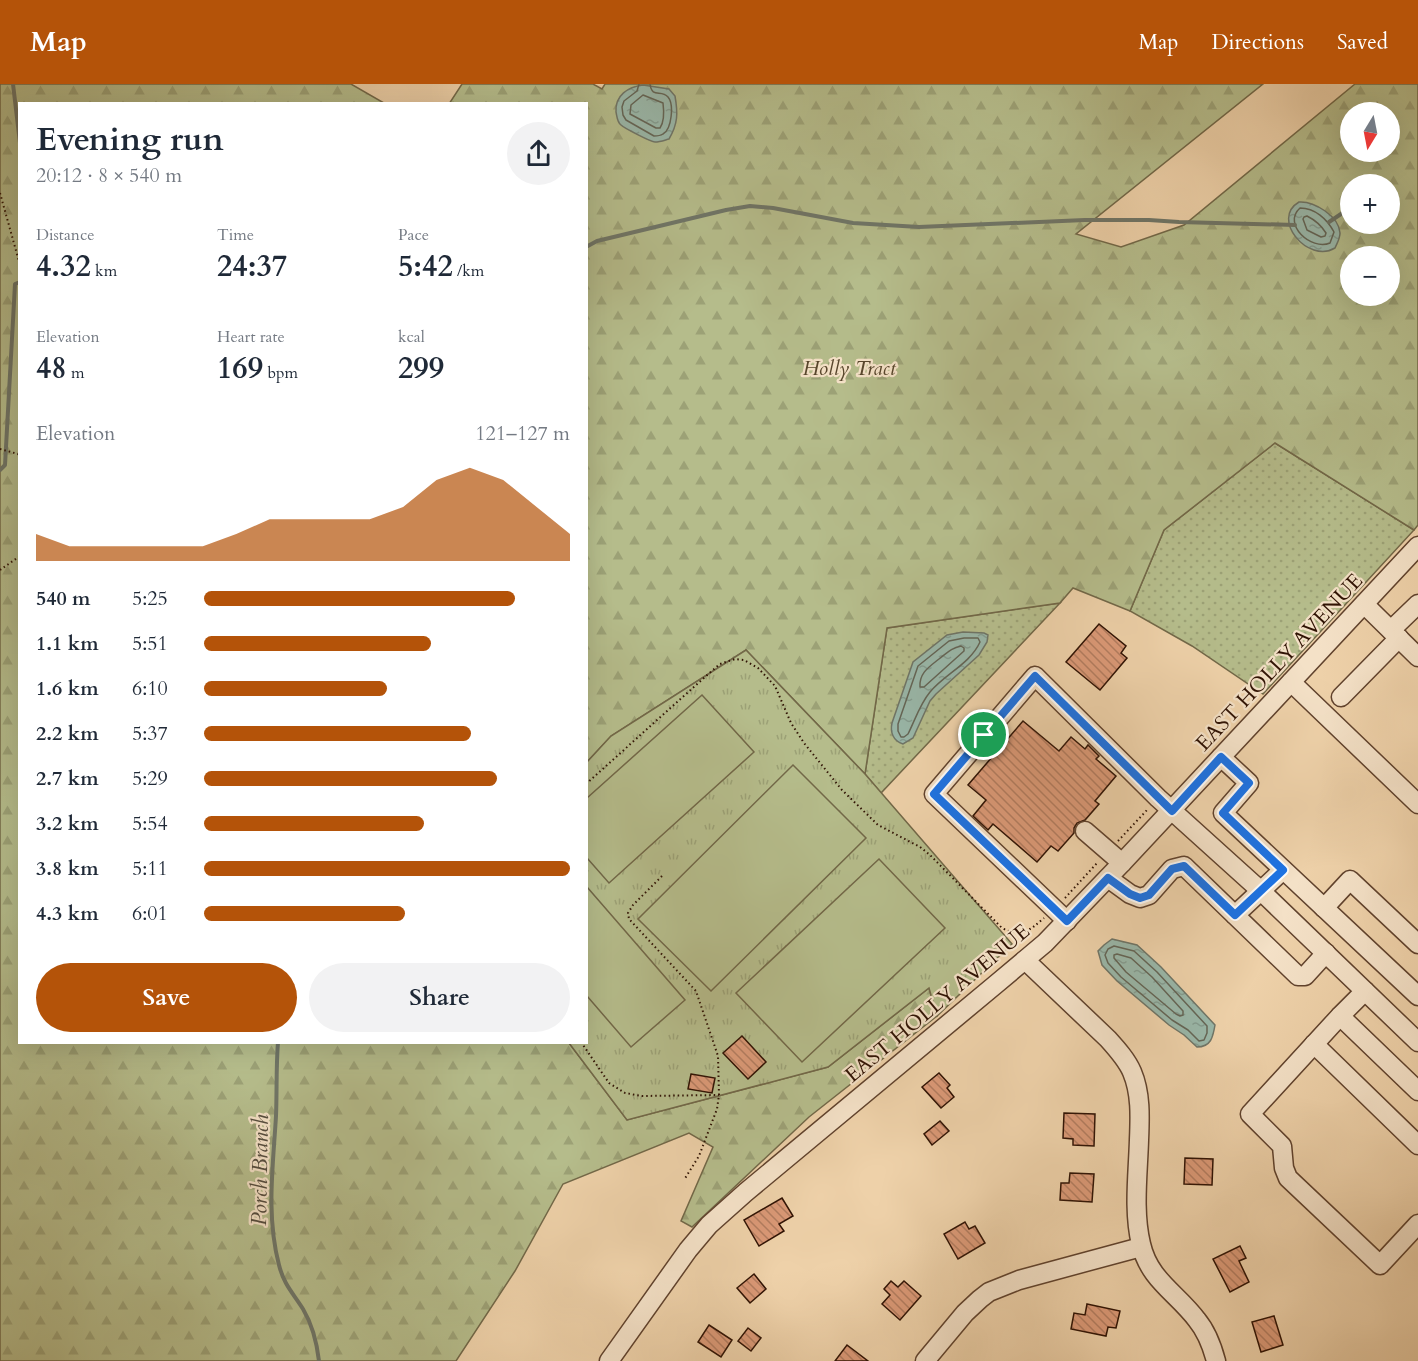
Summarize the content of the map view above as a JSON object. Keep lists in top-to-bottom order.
{
  "streets": {
    "street": ["EAST HOLLY AVENUE"]
  },
  "water": ["Porch Branch"],
  "parks": ["Holly Tract"],
  "north": "bottom",
  "page": {
    "header": "Map",
    "nav": ["Map", "Directions", "Saved"],
    "map_buttons": ["+", "−"],
    "heading": ["Evening run", "20:12 · 8 × 540 m"],
    "stats": [
      ["Distance", "4.32 km"],
      ["Time", "24:37"],
      ["Pace", "5:42 /km"],
      ["Elevation", "48 m"],
      ["Heart rate", "169 bpm"],
      ["kcal", "299"]
    ],
    "chart": ["Elevation", "121–127 m"],
    "list": [
      {
        "name": "540 m",
        "note": "5:25"
      },
      {
        "name": "1.1 km",
        "note": "5:51"
      },
      {
        "name": "1.6 km",
        "note": "6:10"
      },
      {
        "name": "2.2 km",
        "note": "5:37"
      },
      {
        "name": "2.7 km",
        "note": "5:29"
      },
      {
        "name": "3.2 km",
        "note": "5:54"
      },
      {
        "name": "3.8 km",
        "note": "5:11"
      },
      {
        "name": "4.3 km",
        "note": "6:01"
      }
    ],
    "buttons": ["Save", "Share"]
  }
}
